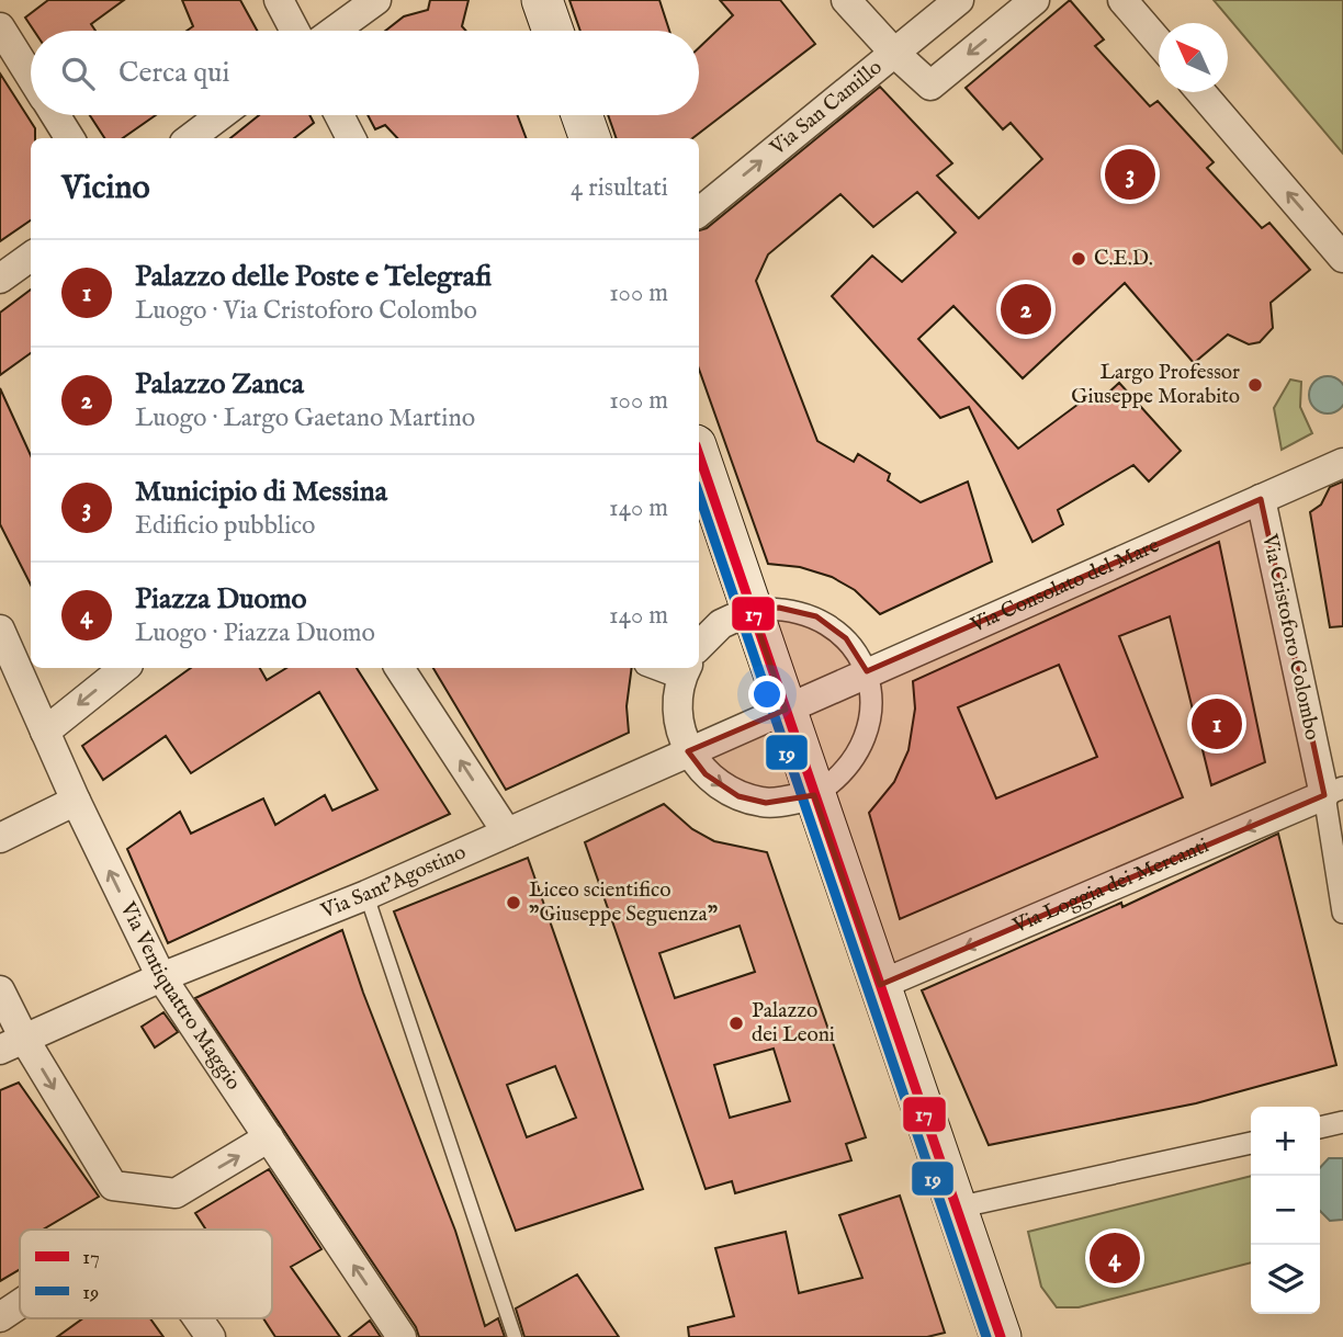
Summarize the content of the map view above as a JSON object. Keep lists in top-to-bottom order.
{
  "streets": {
    "street": [
      "Via San Camillo",
      "Via Consolato del Mare",
      "Via Cristoforo Colombo",
      "Via Sant'Agostino",
      "Via Loggia dei Mercanti",
      "Via Ventiquattro Maggio"
    ]
  },
  "crossings": [
    ["Via Consolato del Mare", "Via Cristoforo Colombo"],
    ["Via Consolato del Mare", "Via Sant'Agostino"],
    ["Via Cristoforo Colombo", "Via Loggia dei Mercanti"],
    ["Via Sant'Agostino", "Via Ventiquattro Maggio"]
  ],
  "one_way": ["Via San Camillo", "Via Loggia dei Mercanti", "Via Ventiquattro Maggio"],
  "places": [
    "C.E.D.",
    "Largo Professor Giuseppe Morabito",
    "Liceo scientifico \"Giuseppe Seguenza\"",
    "Palazzo dei Leoni"
  ],
  "lines": ["transit line 17", "transit line 19"],
  "legend": ["17", "19"],
  "north": "top left",
  "page": {
    "search": "Cerca qui",
    "heading": ["Vicino", "4 risultati"],
    "pins": [
      "3",
      "2",
      "1",
      "4"
    ],
    "list": [
      {
        "mark": "1",
        "name": "Palazzo delle Poste e Telegrafi",
        "note": "Luogo · Via Cristoforo Colombo",
        "value": "100 m"
      },
      {
        "mark": "2",
        "name": "Palazzo Zanca",
        "note": "Luogo · Largo Gaetano Martino",
        "value": "100 m"
      },
      {
        "mark": "3",
        "name": "Municipio di Messina",
        "note": "Edificio pubblico",
        "value": "140 m"
      },
      {
        "mark": "4",
        "name": "Piazza Duomo",
        "note": "Luogo · Piazza Duomo",
        "value": "140 m"
      }
    ],
    "map_buttons": ["+", "−"]
  }
}
